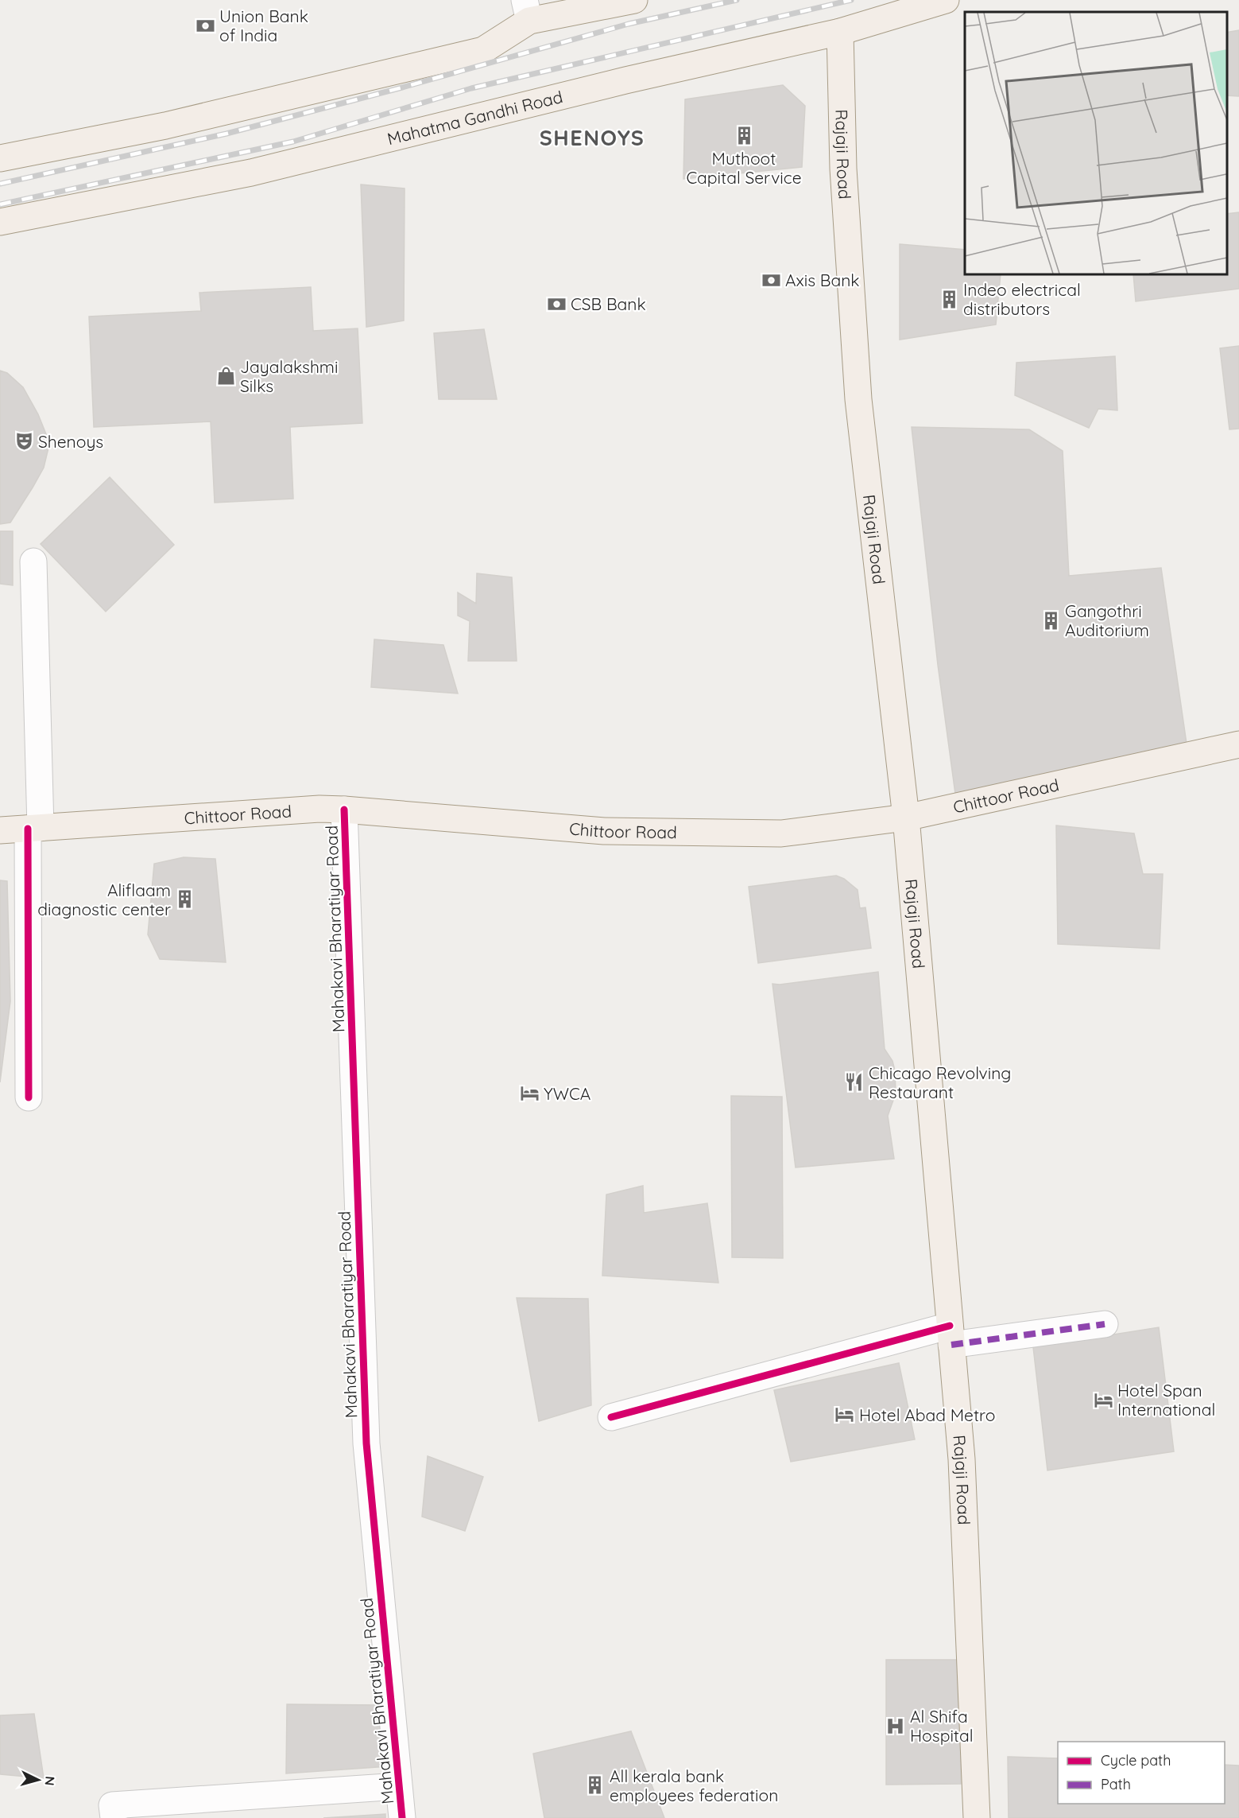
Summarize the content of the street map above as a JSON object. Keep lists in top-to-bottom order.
{
  "streets": {
    "main road": ["Mahatma Gandhi Road", "Rajaji Road", "Chittoor Road"],
    "street": ["Mahakavi Bharatiyar Road"]
  },
  "crossings": [
    ["Mahatma Gandhi Road", "Rajaji Road"],
    ["Rajaji Road", "Chittoor Road"],
    ["Chittoor Road", "Mahakavi Bharatiyar Road"]
  ],
  "districts": ["SHENOYS"],
  "places": {
    "bank": ["Union Bank of India", "Axis Bank", "CSB Bank"],
    "building": [
      "Muthoot Capital Service",
      "Indeo electrical distributors",
      "Gangothri Auditorium",
      "Aliflaam diagnostic center",
      "All kerala bank employees federation"
    ],
    "shop": ["Jayalakshmi Silks"],
    "theatre": ["Shenoys"],
    "restaurant": ["Chicago Revolving Restaurant"],
    "hotel": ["YWCA", "Hotel Span International", "Hotel Abad Metro"],
    "hospital": ["Al Shifa Hospital"]
  },
  "legend": ["Cycle path", "Path"],
  "north": "right"
}
